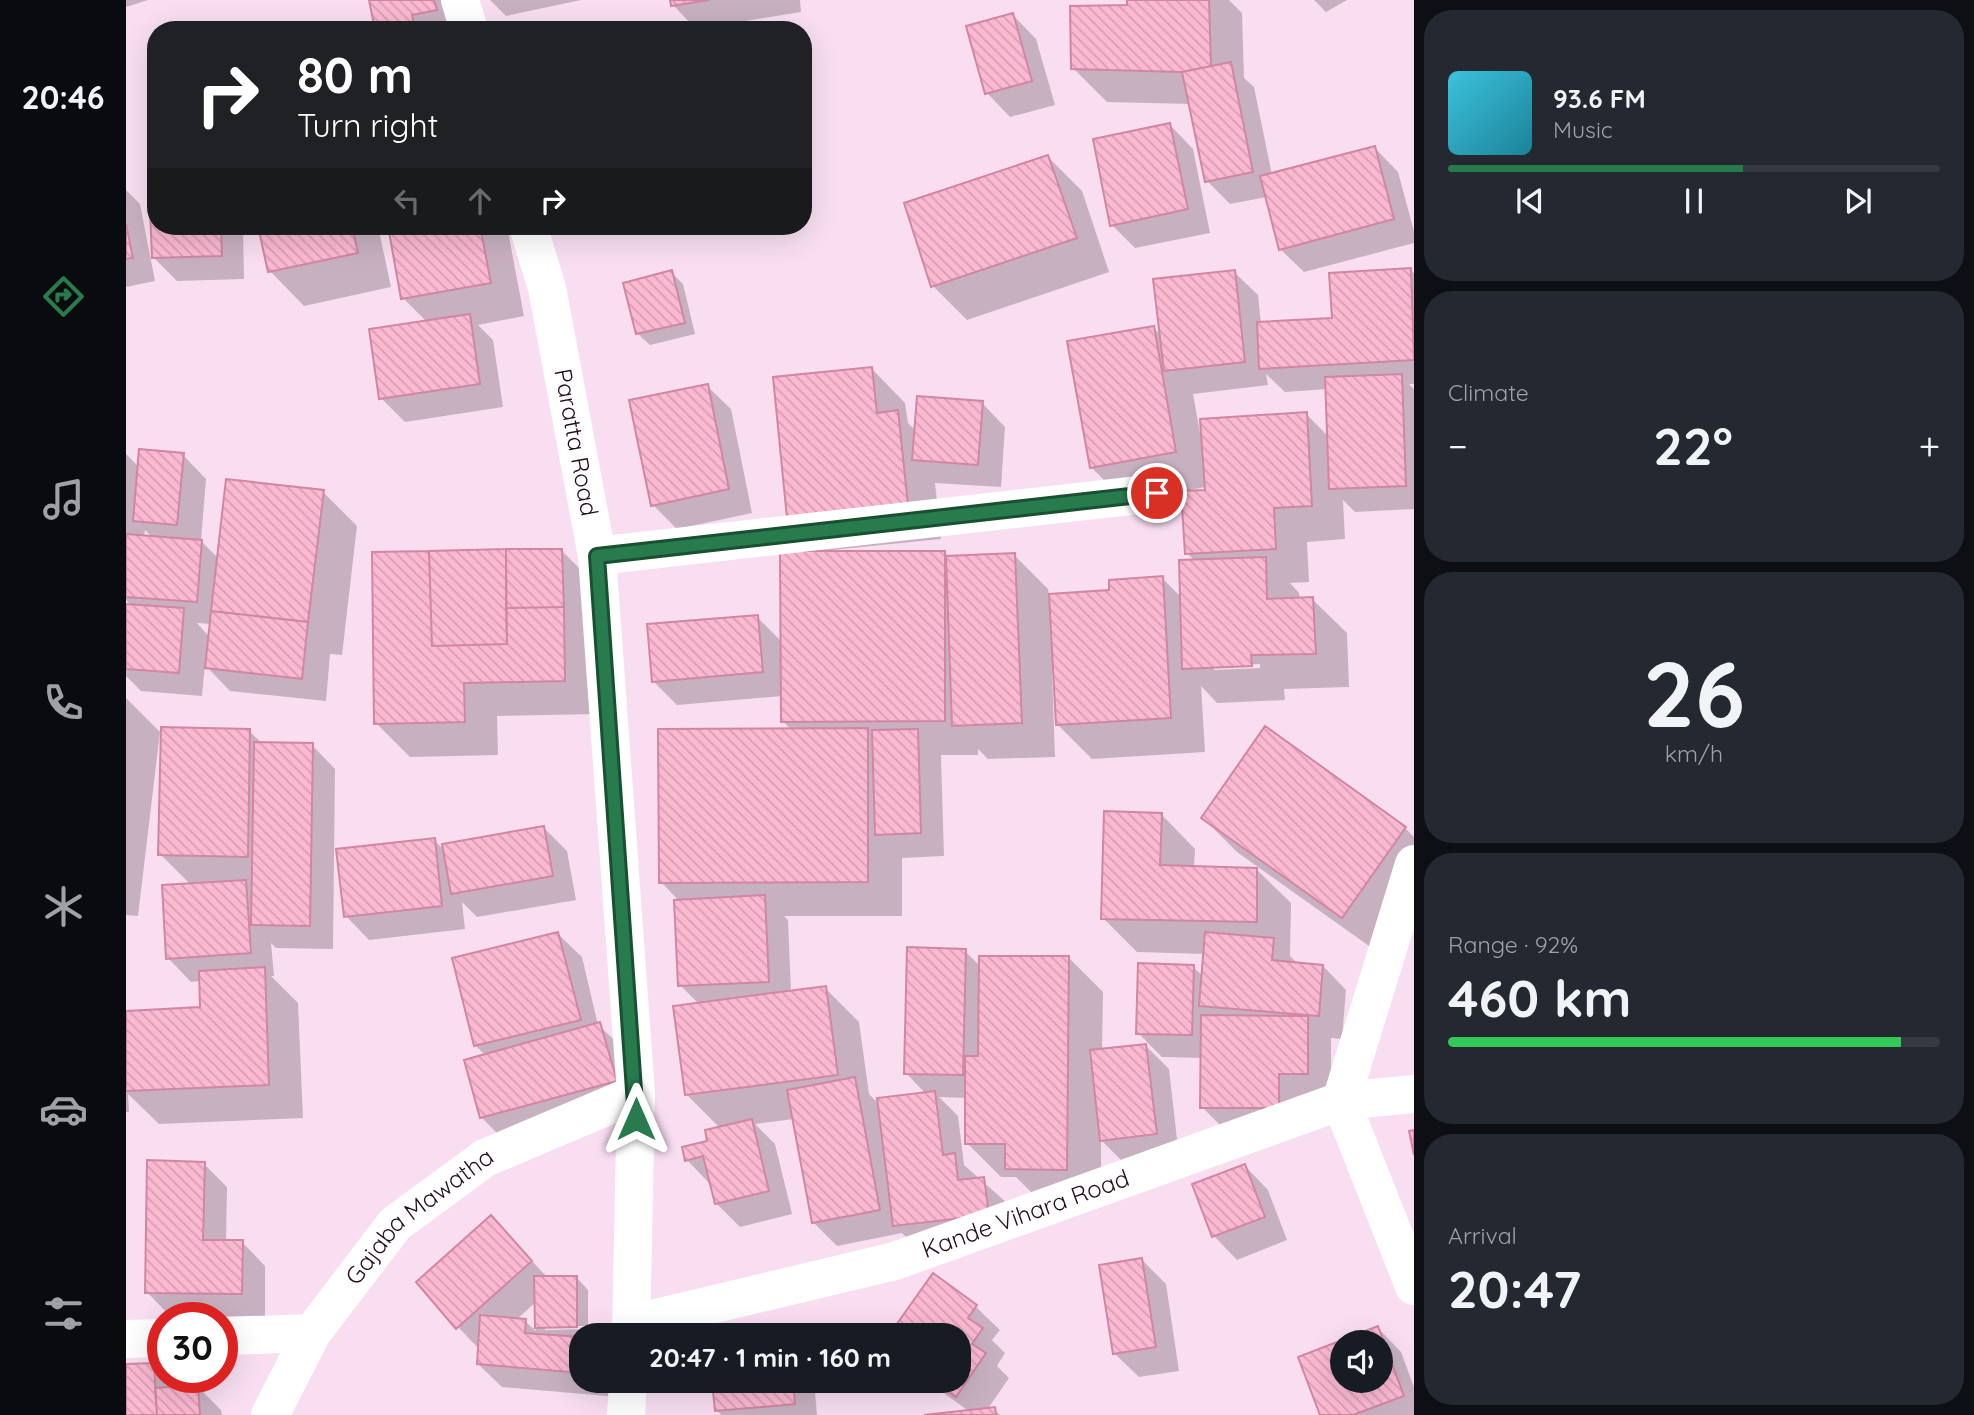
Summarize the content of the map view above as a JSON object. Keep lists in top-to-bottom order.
{
  "streets": {
    "street": ["Paratta Road", "Kande Vihara Road", "Gajaba Mawatha"]
  },
  "crossings": [
    ["Paratta Road", "Gajaba Mawatha"]
  ],
  "page": {
    "tabs": "20:46",
    "turn": ["80 m", "Turn right"],
    "song": ["93.6 FM", "Music"],
    "tile": [
      "Climate",
      ["26", "km/h"],
      ["Range · 92%", "460 km"],
      ["Arrival", "20:47"]
    ],
    "heat": ["−", "22°", "+"],
    "limit": "30",
    "trip": "20:47 · 1 min · 160 m"
  }
}
